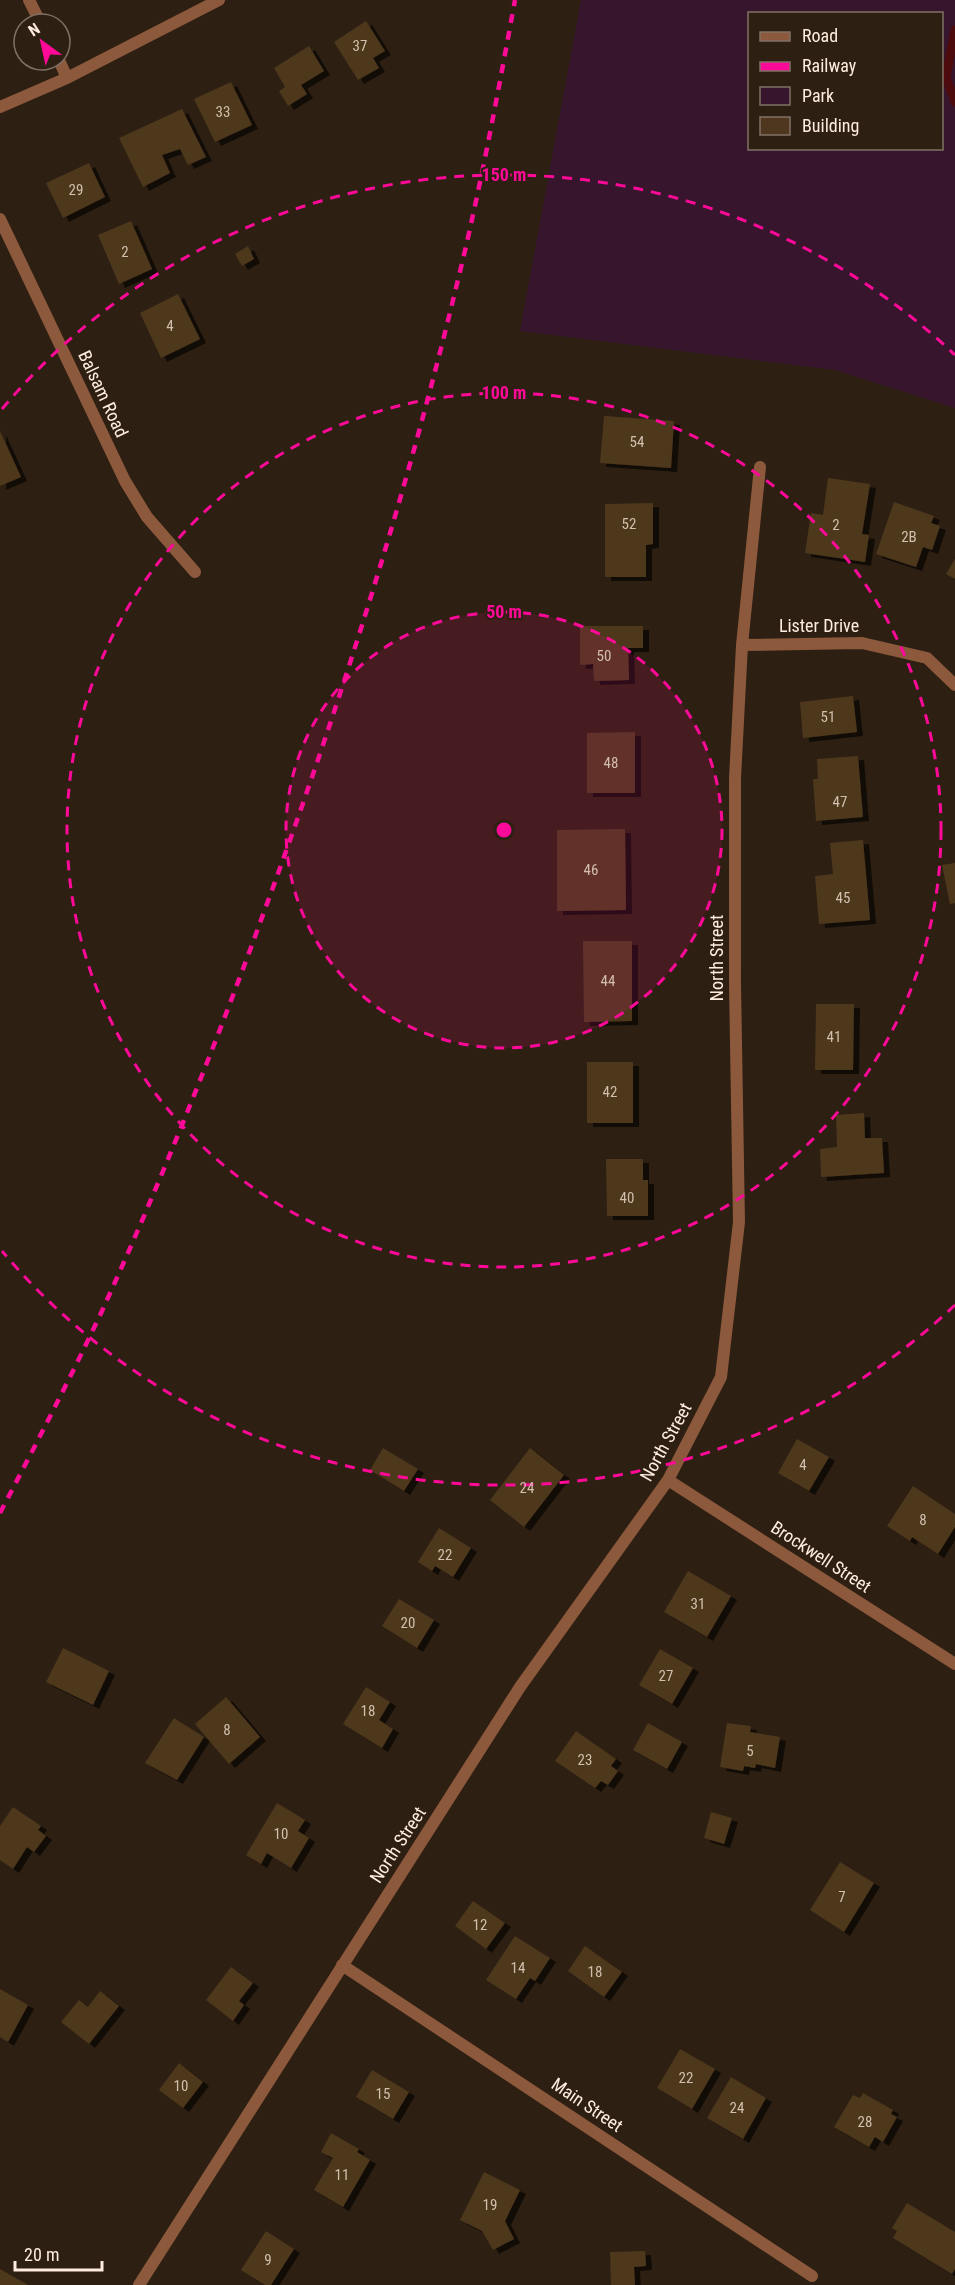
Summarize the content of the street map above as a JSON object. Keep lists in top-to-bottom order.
{
  "streets": {
    "street": [
      "Balsam Road",
      "Lister Drive",
      "North Street",
      "Brockwell Street",
      "Main Street"
    ]
  },
  "crossings": [
    ["Lister Drive", "North Street"],
    ["North Street", "Brockwell Street"],
    ["North Street", "Main Street"]
  ],
  "house_numbers": [
    "37",
    "33",
    "29",
    "2",
    "4",
    "54",
    "52",
    "2",
    "2B",
    "50",
    "51",
    "48",
    "47",
    "46",
    "45",
    "44",
    "41",
    "42",
    "40",
    "4",
    "24",
    "8",
    "22",
    "31",
    "20",
    "27",
    "18",
    "8",
    "5",
    "23",
    "10",
    "7",
    "12",
    "14",
    "18",
    "22",
    "10",
    "15",
    "24",
    "28",
    "11",
    "19",
    "9"
  ],
  "legend": [
    "Road",
    "Railway",
    "Park",
    "Building"
  ],
  "scale_bar": "20 m",
  "north": "top left",
  "rings": ["150 m", "100 m", "50 m"]
}
